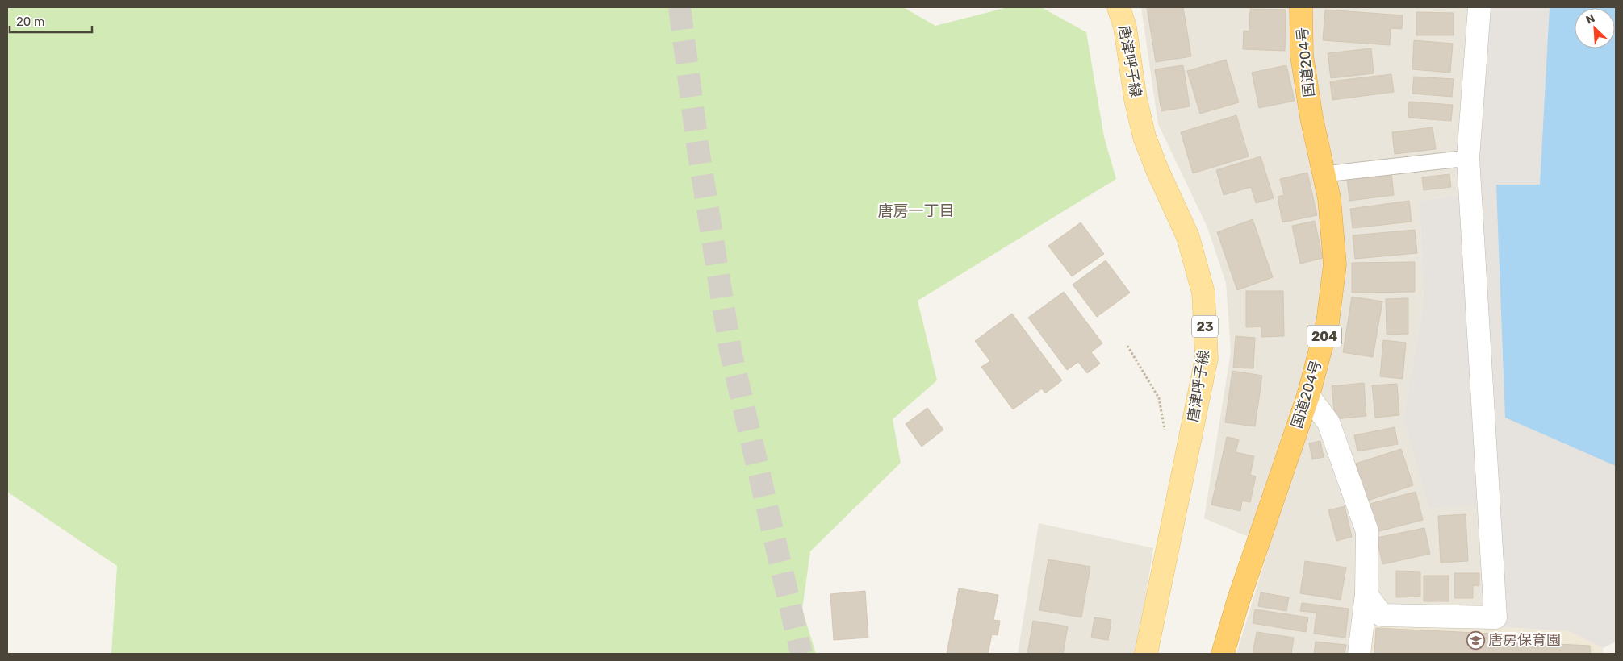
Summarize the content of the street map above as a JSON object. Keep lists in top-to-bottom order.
{
  "streets": {
    "highway": ["国道204号", "204"],
    "main road": ["唐津呼子線", "23"]
  },
  "districts": ["唐房一丁目"],
  "places": {
    "school or university": ["唐房保育園"]
  },
  "scale_bar": "20 m",
  "north": "top left"
}
